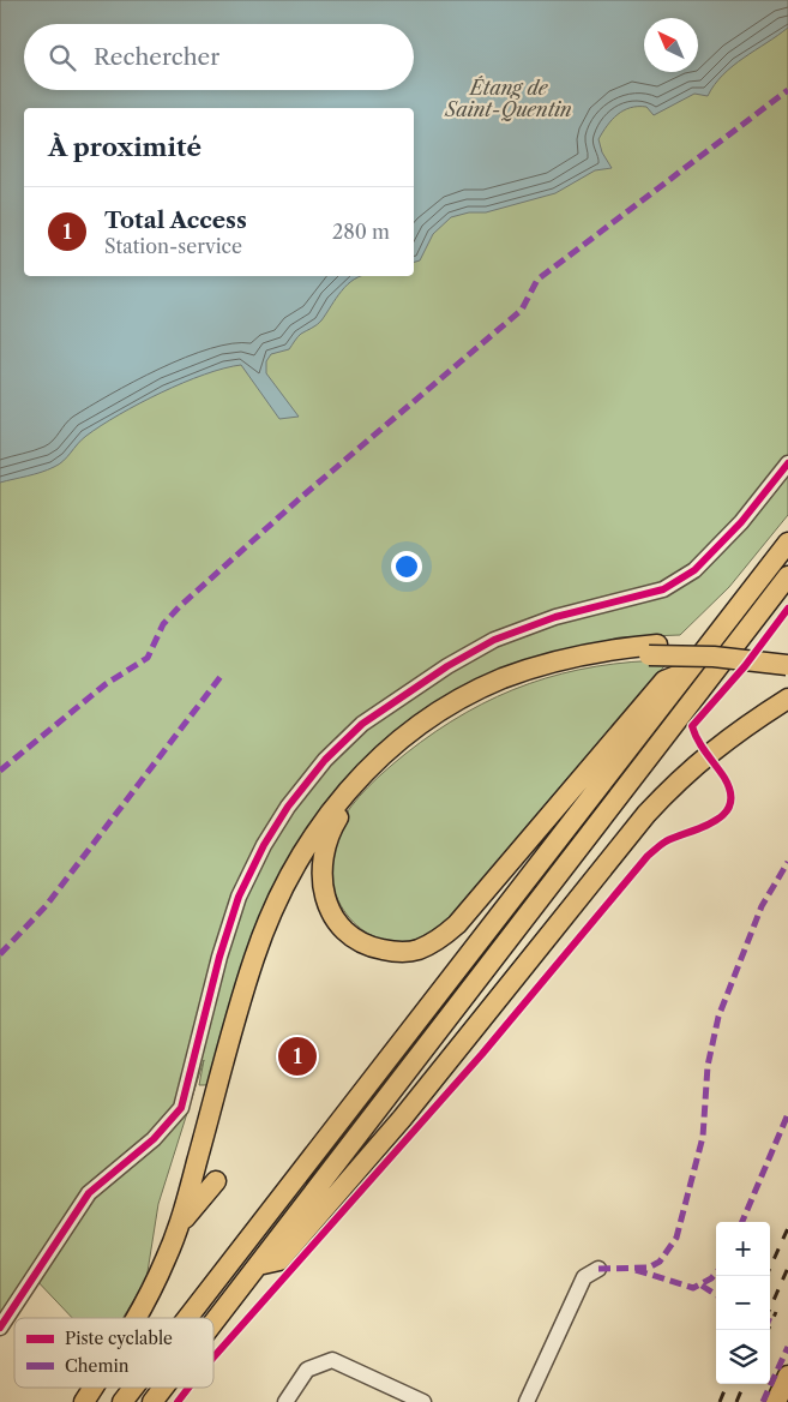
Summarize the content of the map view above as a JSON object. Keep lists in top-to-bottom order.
{
  "water": ["Étang de Saint-Quentin"],
  "legend": ["Piste cyclable", "Chemin"],
  "north": "top left",
  "page": {
    "search": "Rechercher",
    "heading": "À proximité",
    "list": [
      {
        "mark": "1",
        "name": "Total Access",
        "note": "Station-service",
        "value": "280 m"
      }
    ],
    "pins": "1",
    "map_buttons": ["+", "−"]
  }
}
